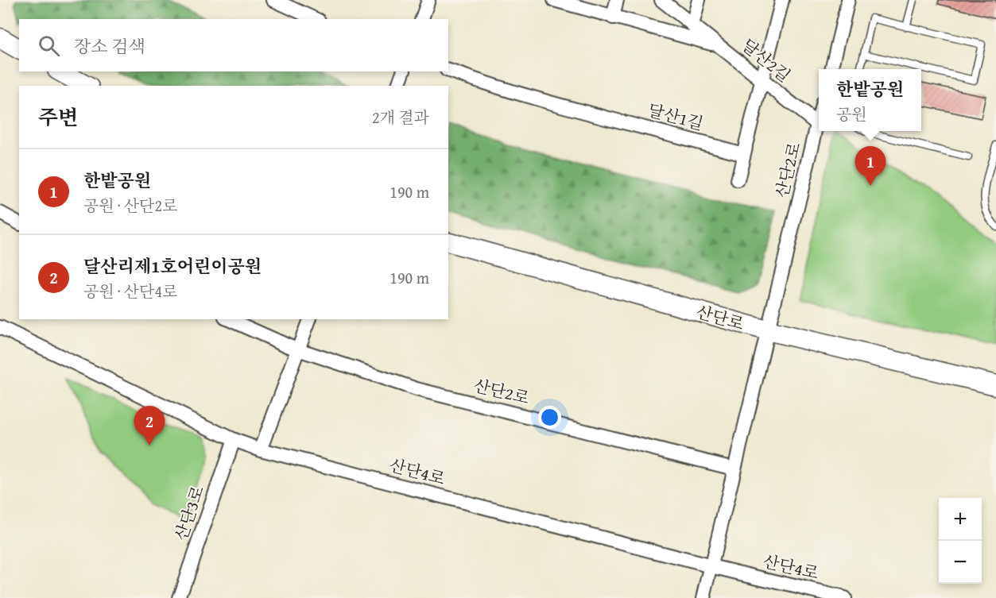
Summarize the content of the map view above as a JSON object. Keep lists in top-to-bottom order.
{
  "streets": {
    "street": [
      "달산2길",
      "달산1길",
      "산단2로",
      "산단로",
      "산단4로",
      "산단3로"
    ]
  },
  "crossings": [
    ["달산2길", "달산1길"],
    ["달산2길", "산단2로"],
    ["산단2로", "산단로"],
    ["산단2로", "산단4로"],
    ["산단4로", "산단3로"]
  ],
  "page": {
    "search": "장소 검색",
    "popup": ["한밭공원", "공원"],
    "heading": ["주변", "2개 결과"],
    "pins": ["1", "2"],
    "list": [
      {
        "mark": "1",
        "name": "한밭공원",
        "note": "공원 · 산단2로",
        "value": "190 m"
      },
      {
        "mark": "2",
        "name": "달산리제1호어린이공원",
        "note": "공원 · 산단4로",
        "value": "190 m"
      }
    ],
    "map_buttons": ["+", "−"]
  }
}
